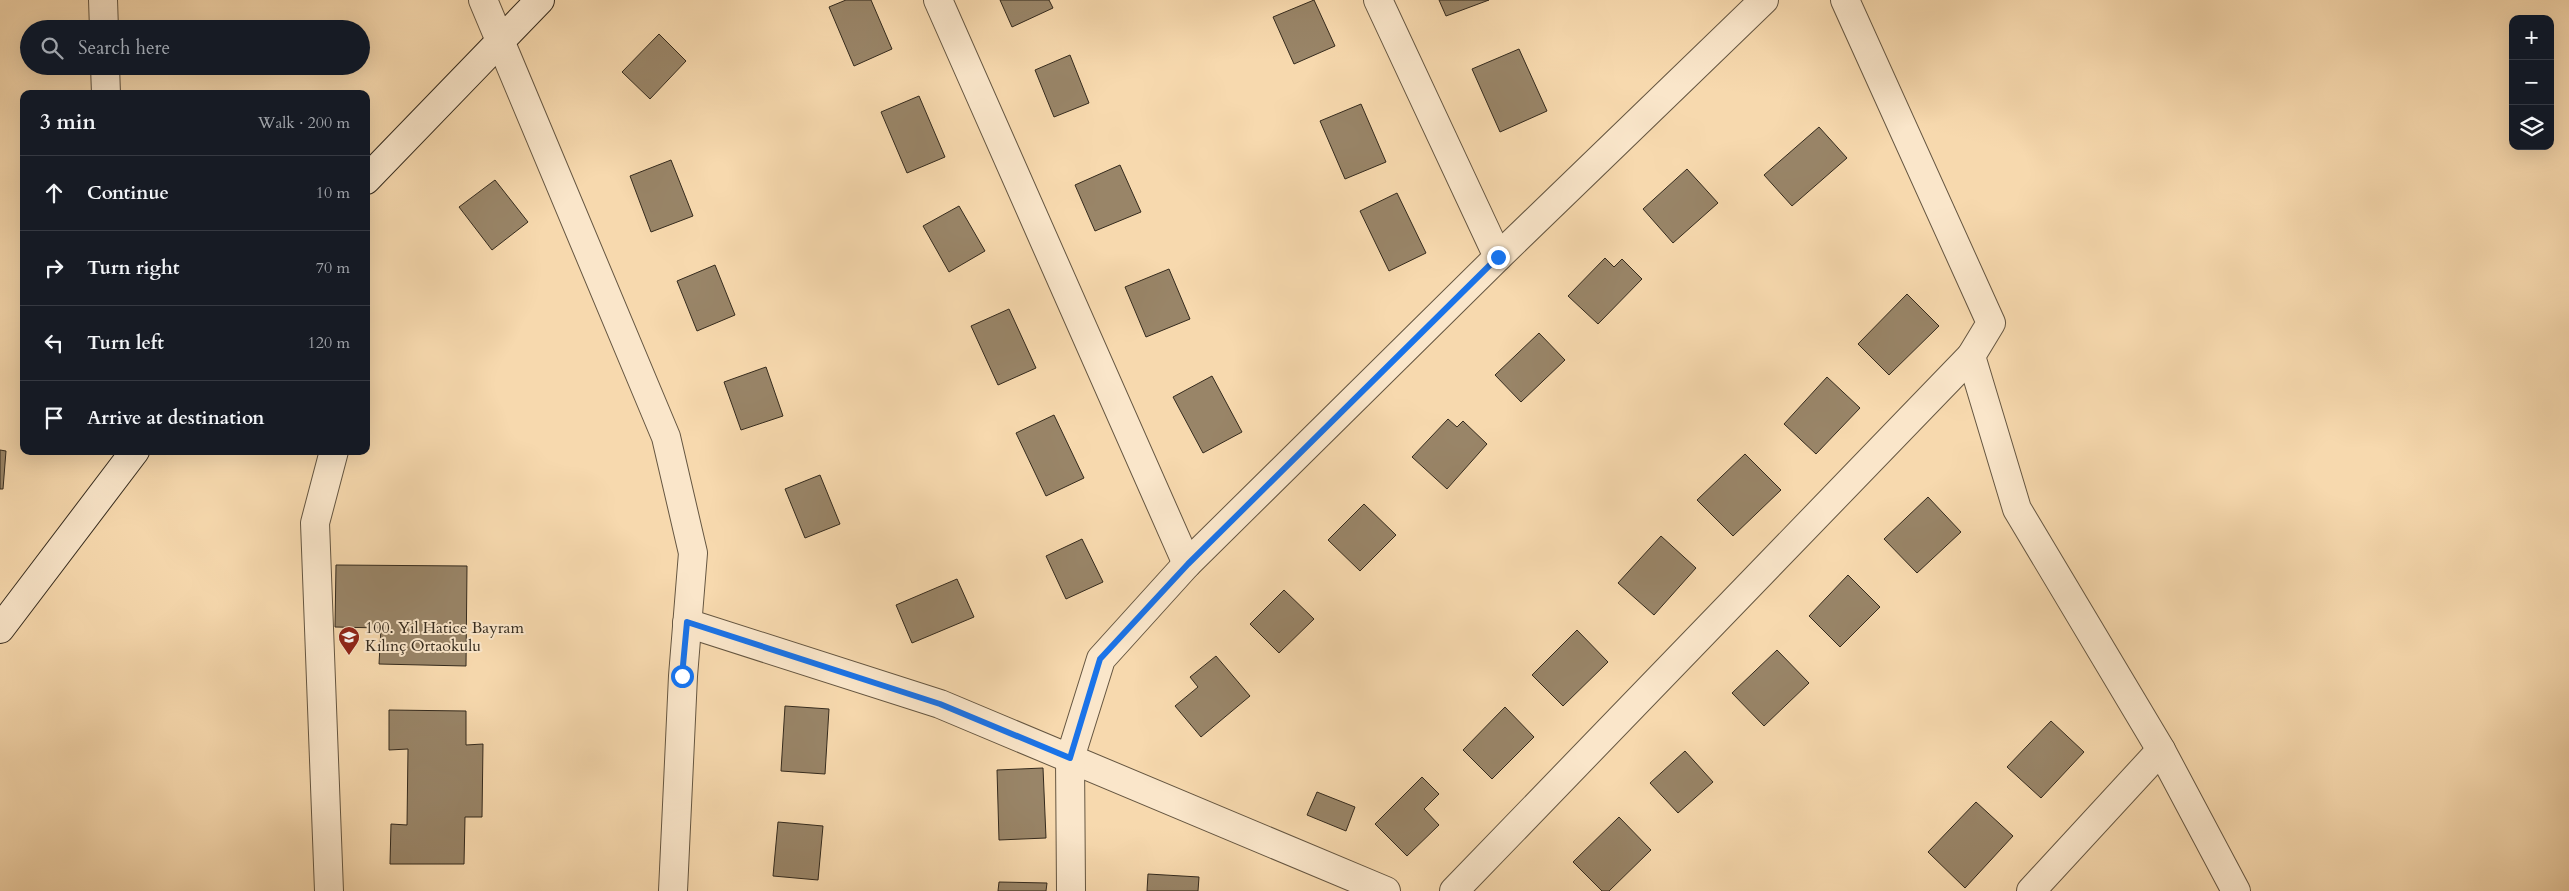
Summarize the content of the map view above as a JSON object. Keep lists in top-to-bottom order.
{
  "places": {
    "school or university": ["100. Yıl Hatice Bayram Kılınç Ortaokulu"]
  },
  "page": {
    "map_buttons": ["+", "−"],
    "search": "Search here",
    "heading": ["3 min", "Walk · 200 m"],
    "list": [
      ["Continue", "10 m"],
      ["Turn right", "70 m"],
      ["Turn left", "120 m"],
      "Arrive at destination"
    ]
  }
}
